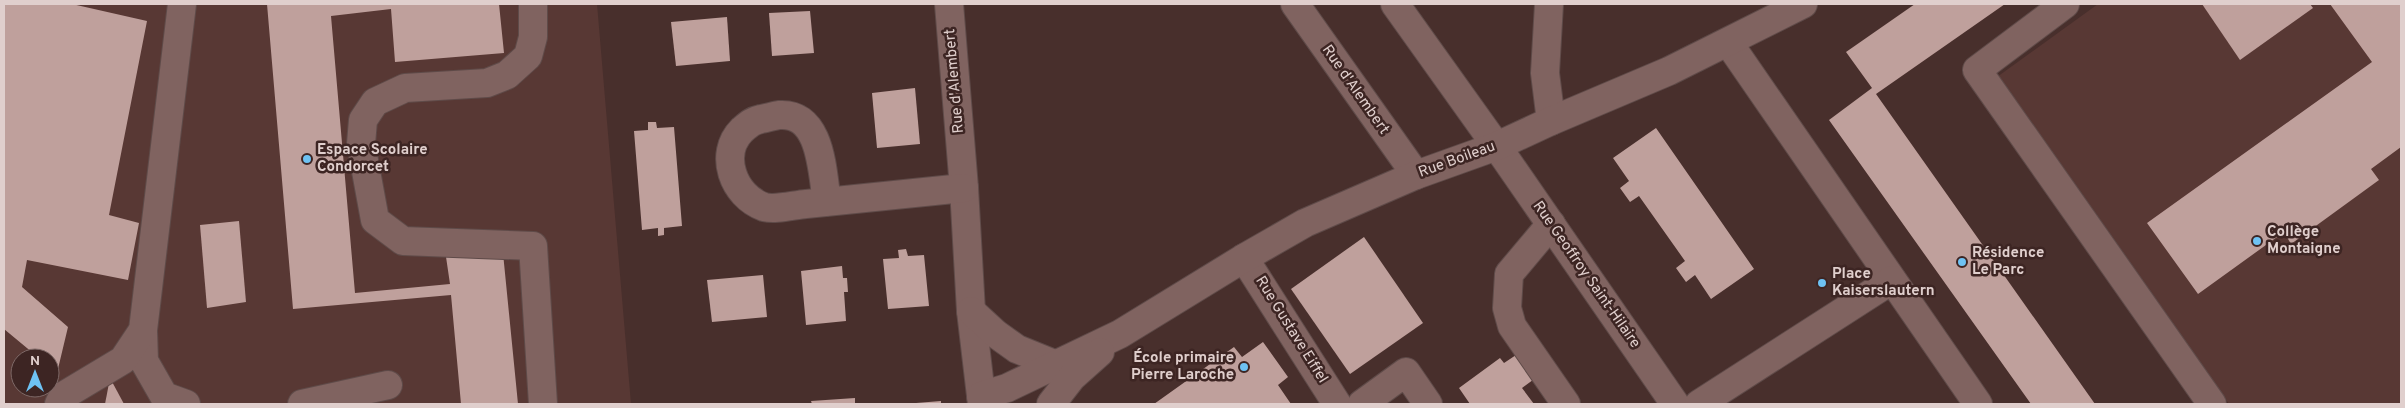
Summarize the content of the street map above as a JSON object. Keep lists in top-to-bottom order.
{
  "streets": {
    "street": [
      "Rue d'Alembert",
      "Rue Boileau",
      "Rue Geoffroy Saint-Hilaire",
      "Rue Gustave Eiffel"
    ]
  },
  "crossings": [
    ["Rue d'Alembert", "Rue Boileau"],
    ["Rue Boileau", "Rue Geoffroy Saint-Hilaire"],
    ["Rue Boileau", "Rue Gustave Eiffel"]
  ],
  "places": [
    "Espace Scolaire Condorcet",
    "Collège Montaigne",
    "Résidence Le Parc",
    "Place Kaiserslautern",
    "École primaire Pierre Laroche"
  ],
  "north": "top"
}
